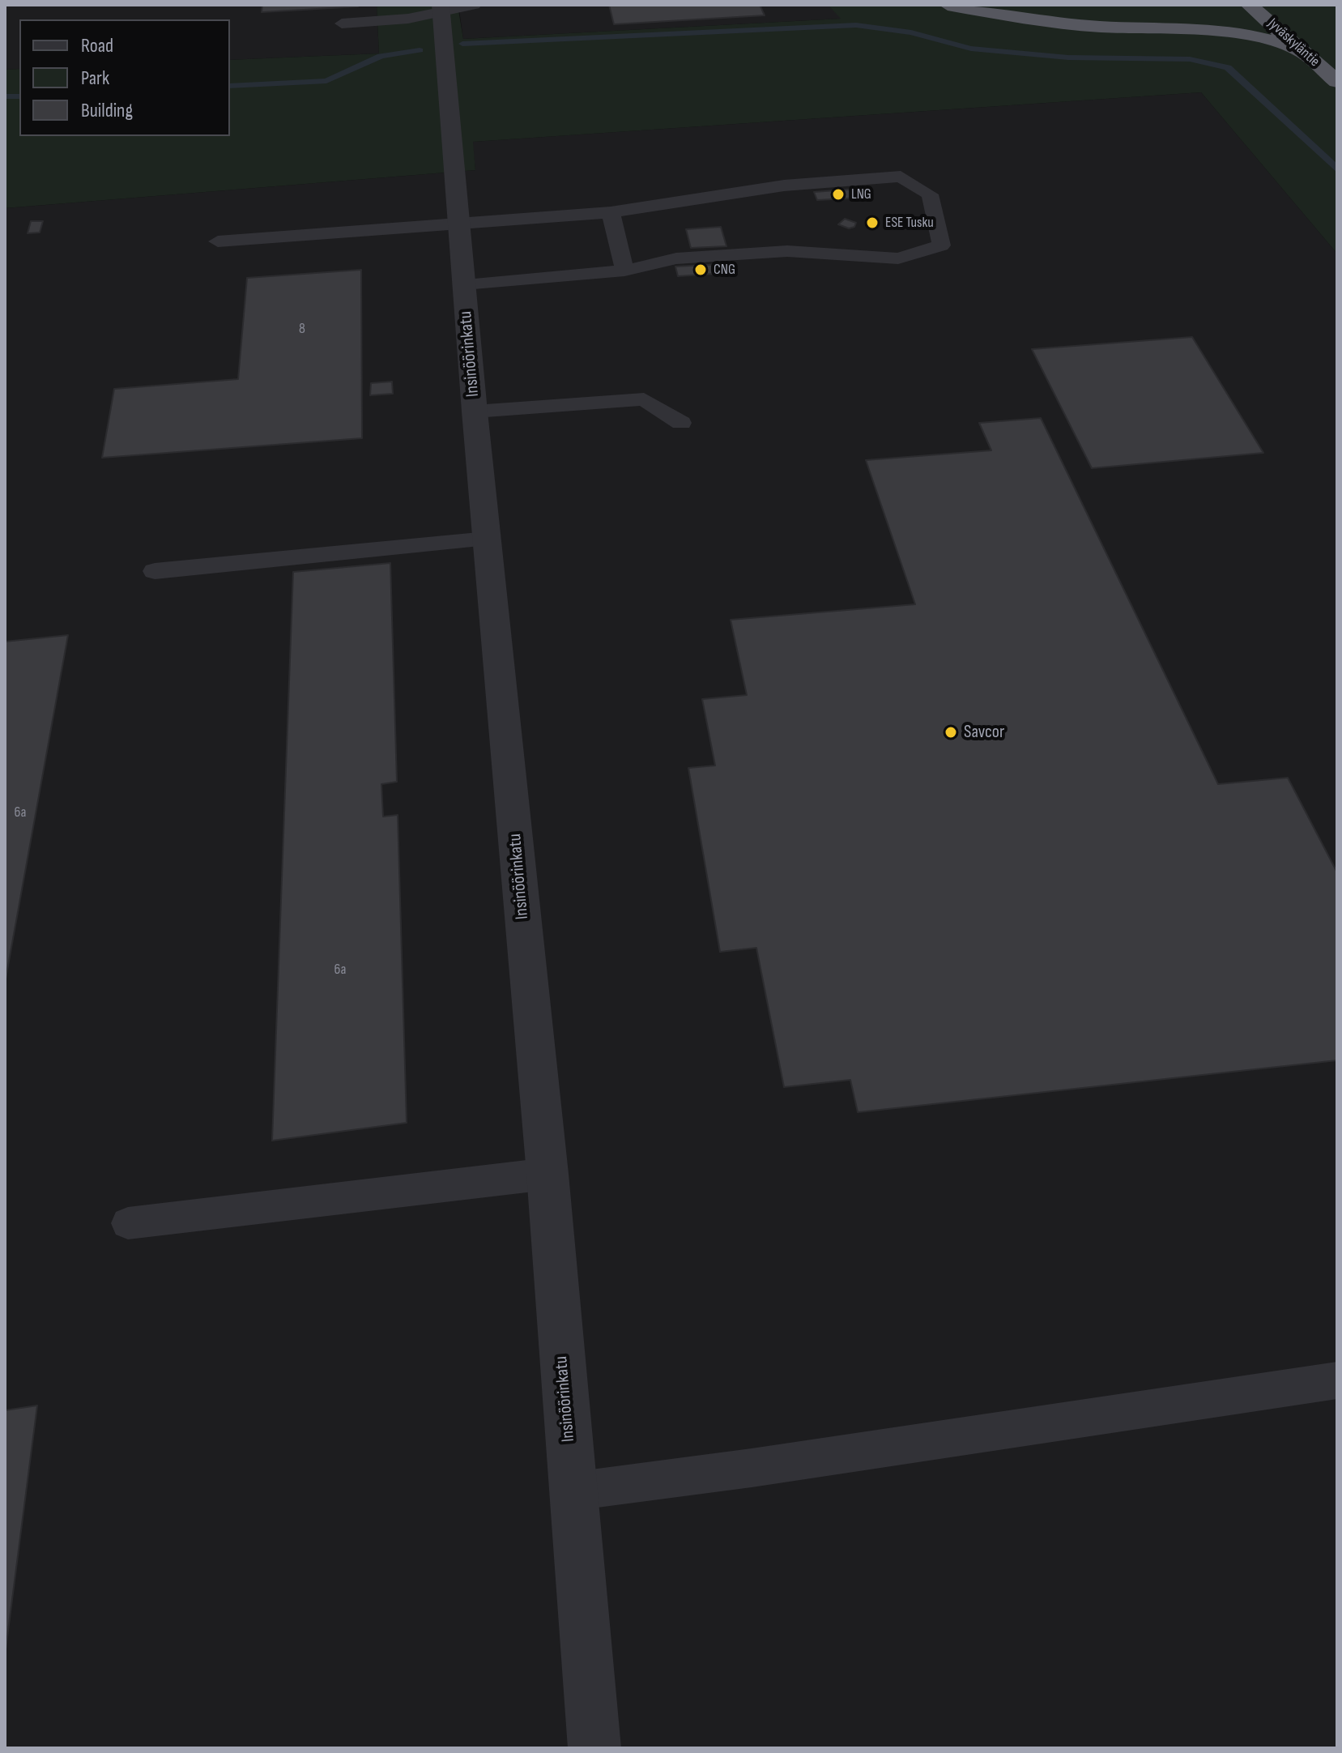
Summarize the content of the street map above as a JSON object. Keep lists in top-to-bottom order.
{
  "streets": {
    "highway": ["Jyväskyläntie"],
    "street": ["Insinöörinkatu"]
  },
  "places": [
    "LNG",
    "ESE Tusku",
    "CNG",
    "Savcor"
  ],
  "house_numbers": ["8", "6a", "6a"],
  "legend": ["Road", "Park", "Building"]
}
